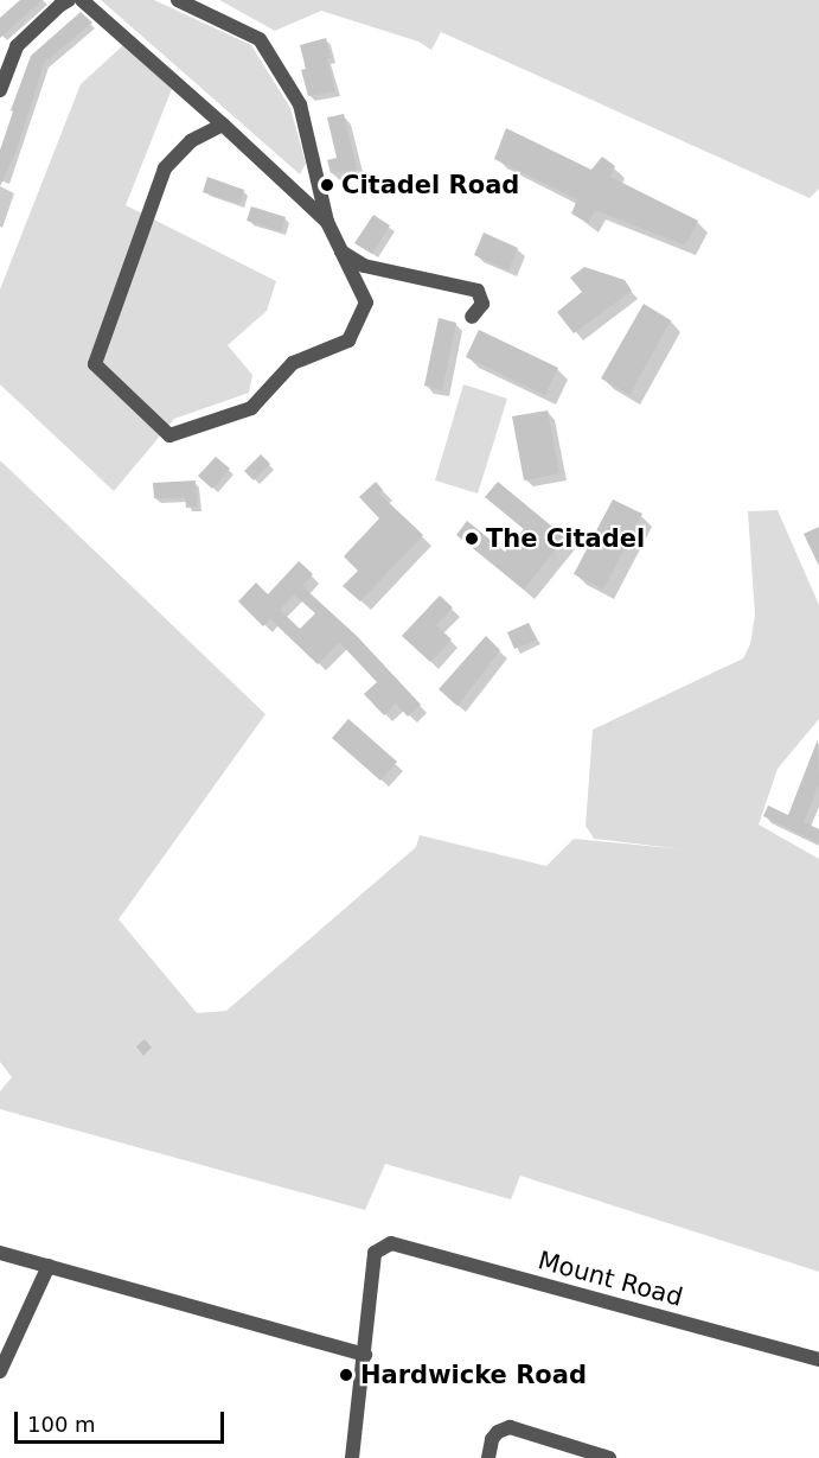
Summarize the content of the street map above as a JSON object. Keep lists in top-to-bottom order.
{
  "streets": {
    "street": ["Mount Road"]
  },
  "places": ["Citadel Road", "The Citadel", "Hardwicke Road"],
  "scale_bar": "100 m"
}
